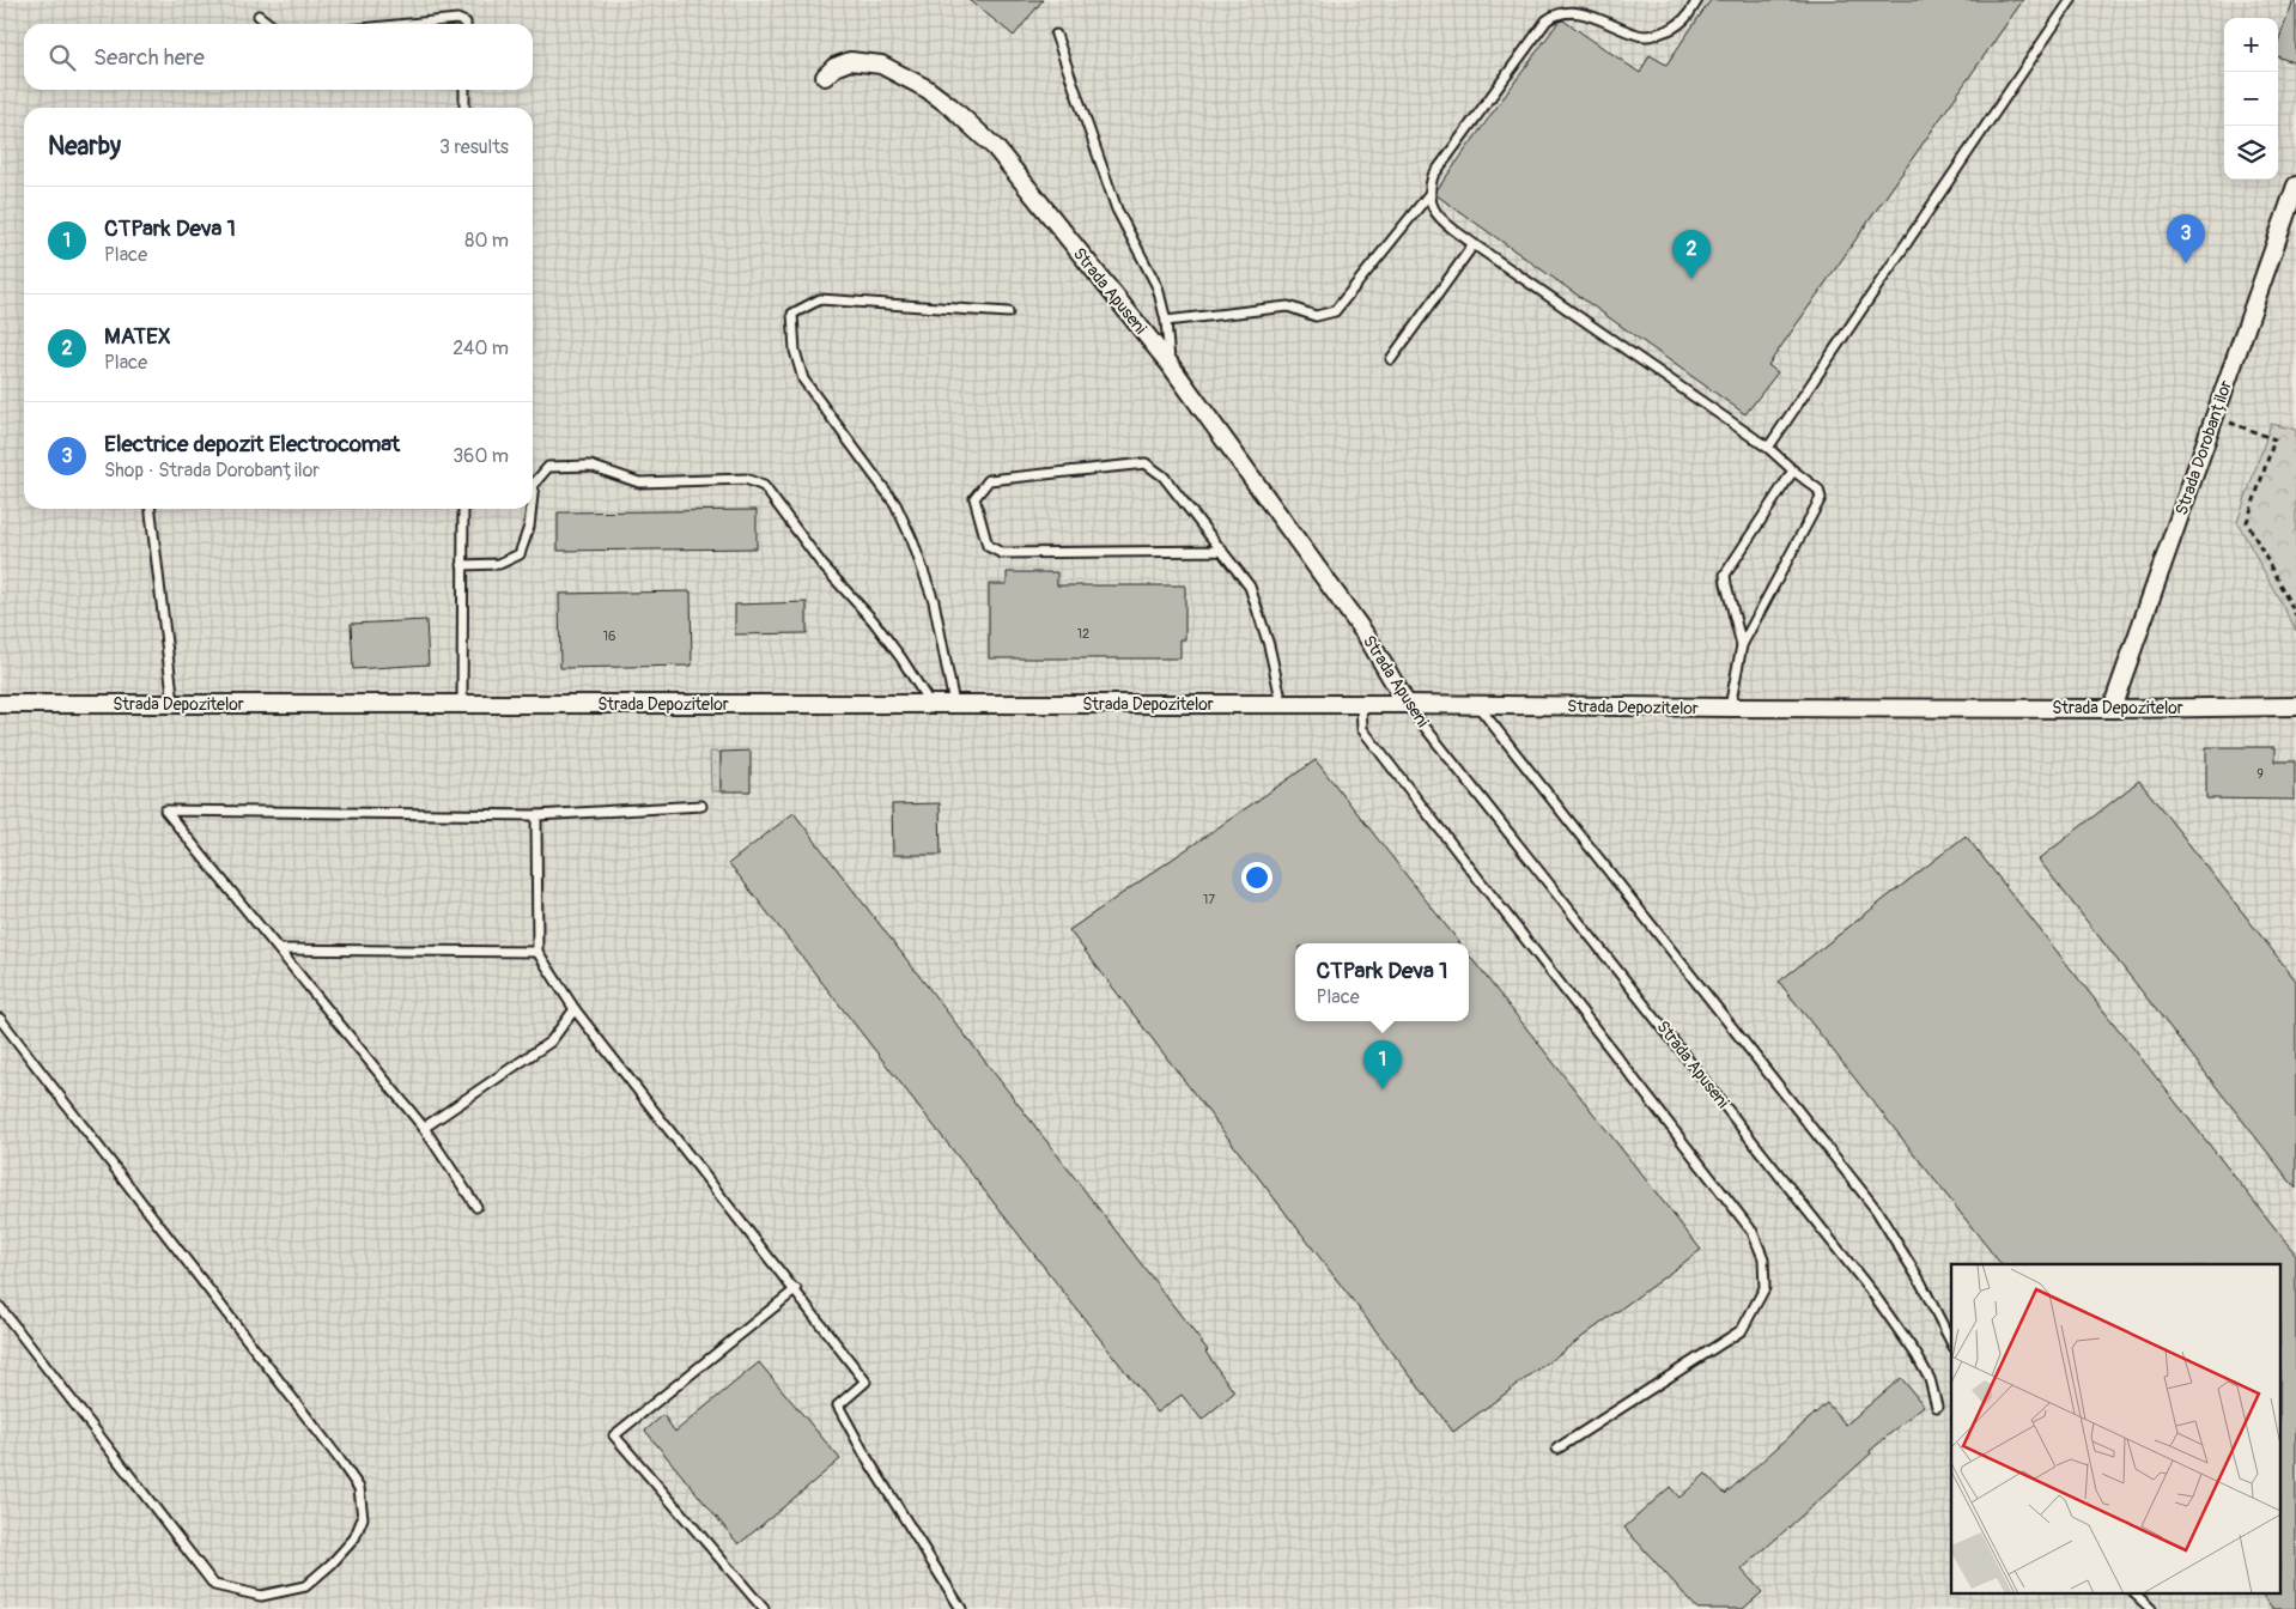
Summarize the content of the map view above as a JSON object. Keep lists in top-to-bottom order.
{
  "streets": {
    "street": ["Strada Apuseni", "Strada Dorobanților", "Strada Depozitelor"]
  },
  "crossings": [
    ["Strada Apuseni", "Strada Depozitelor"],
    ["Strada Dorobanților", "Strada Depozitelor"]
  ],
  "house_numbers": [
    "12",
    "16",
    "9",
    "17"
  ],
  "page": {
    "map_buttons": ["+", "−"],
    "search": "Search here",
    "heading": ["Nearby", "3 results"],
    "list": [
      {
        "mark": "1",
        "name": "CTPark Deva 1",
        "note": "Place",
        "value": "80 m"
      },
      {
        "mark": "2",
        "name": "MATEX",
        "note": "Place",
        "value": "240 m"
      },
      {
        "mark": "3",
        "name": "Electrice depozit Electrocomat",
        "note": "Shop · Strada Dorobanților",
        "value": "360 m"
      }
    ],
    "pins": ["3", "2", "1"],
    "popup": ["CTPark Deva 1", "Place"]
  }
}
